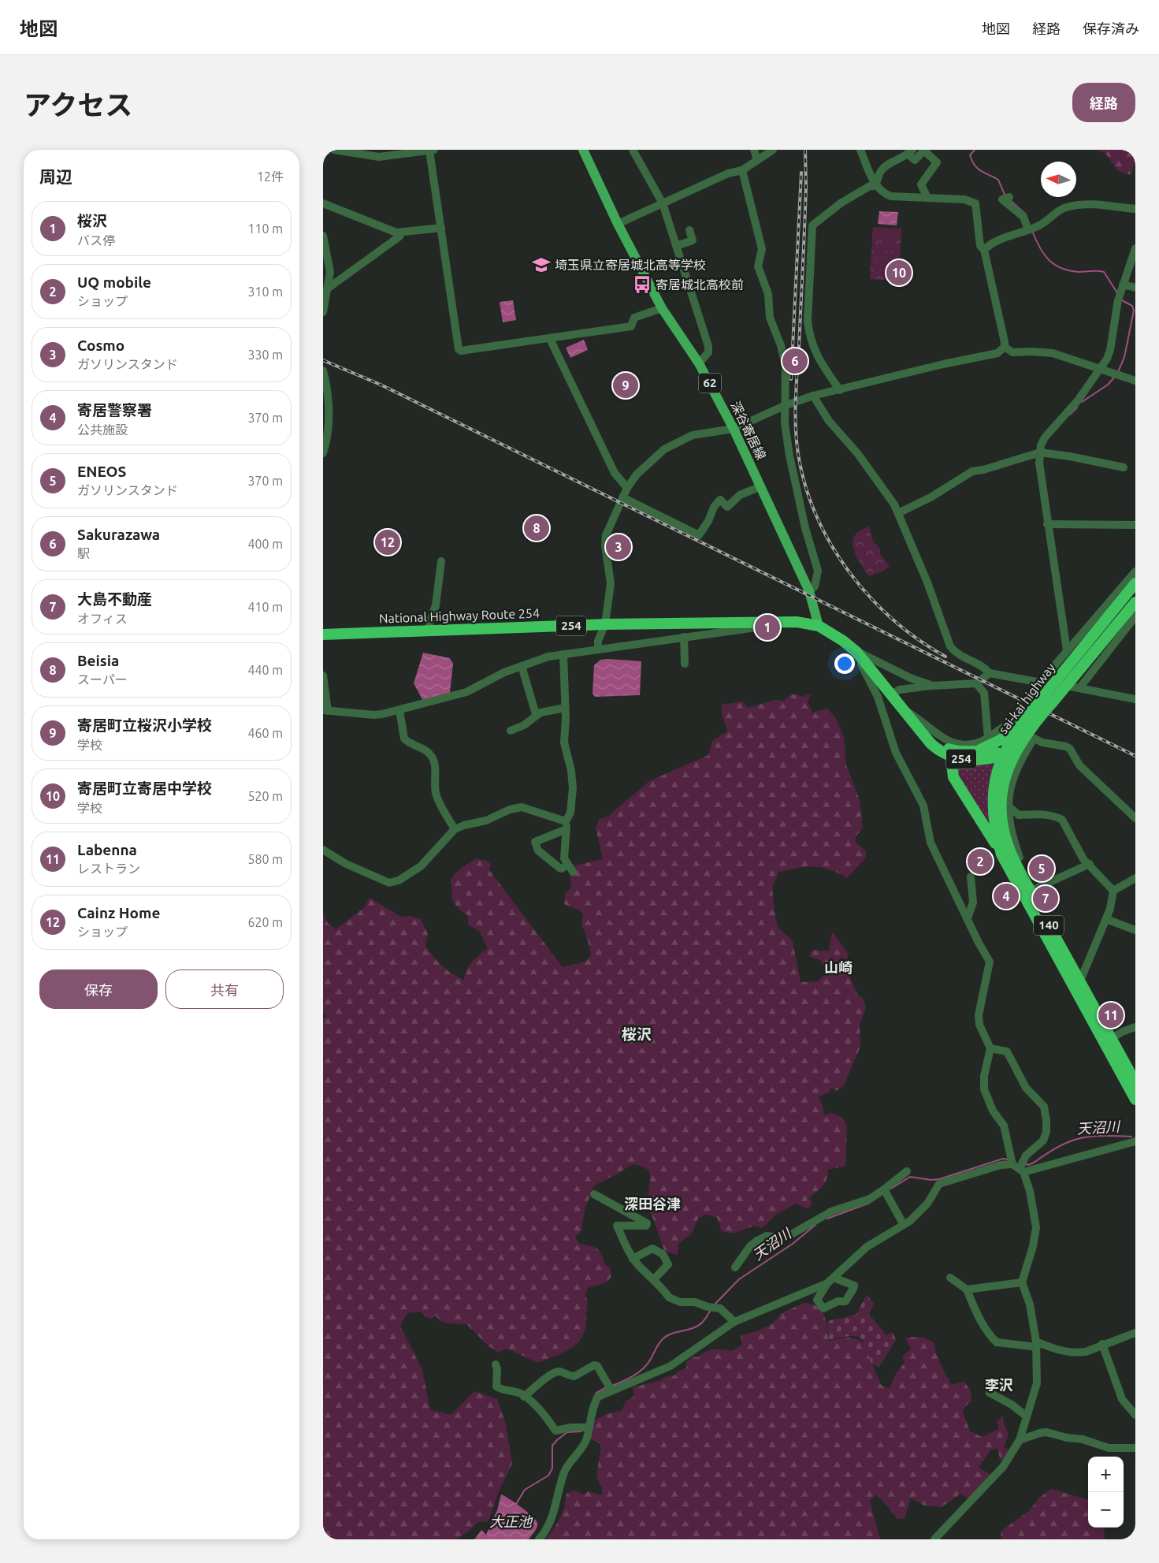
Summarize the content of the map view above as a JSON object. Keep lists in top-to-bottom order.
{
  "streets": {
    "highway": [
      "National Highway Route 254",
      "254",
      "sai-kai highway",
      "140"
    ],
    "main road": ["62", "深谷寄居線"]
  },
  "crossings": [
    ["深谷寄居線", "National Highway Route 254"],
    ["National Highway Route 254", "sai-kai highway"]
  ],
  "districts": [
    "山崎",
    "桜沢",
    "深田谷津",
    "李沢"
  ],
  "water": ["天沼川", "大正池"],
  "places": {
    "school or university": ["埼玉県立寄居城北高等学校"],
    "bus stop": ["寄居城北高校前"]
  },
  "north": "left",
  "page": {
    "header": "地図",
    "nav": ["地図", "経路", "保存済み"],
    "title": "アクセス",
    "buttons": [
      "経路",
      ["保存", "共有"]
    ],
    "heading": ["周辺", "12件"],
    "list": [
      {
        "mark": "1",
        "name": "桜沢",
        "note": "バス停",
        "value": "110 m"
      },
      {
        "mark": "2",
        "name": "UQ mobile",
        "note": "ショップ",
        "value": "310 m"
      },
      {
        "mark": "3",
        "name": "Cosmo",
        "note": "ガソリンスタンド",
        "value": "330 m"
      },
      {
        "mark": "4",
        "name": "寄居警察署",
        "note": "公共施設",
        "value": "370 m"
      },
      {
        "mark": "5",
        "name": "ENEOS",
        "note": "ガソリンスタンド",
        "value": "370 m"
      },
      {
        "mark": "6",
        "name": "Sakurazawa",
        "note": "駅",
        "value": "400 m"
      },
      {
        "mark": "7",
        "name": "大島不動産",
        "note": "オフィス",
        "value": "410 m"
      },
      {
        "mark": "8",
        "name": "Beisia",
        "note": "スーパー",
        "value": "440 m"
      },
      {
        "mark": "9",
        "name": "寄居町立桜沢小学校",
        "note": "学校",
        "value": "460 m"
      },
      {
        "mark": "10",
        "name": "寄居町立寄居中学校",
        "note": "学校",
        "value": "520 m"
      },
      {
        "mark": "11",
        "name": "Labenna",
        "note": "レストラン",
        "value": "580 m"
      },
      {
        "mark": "12",
        "name": "Cainz Home",
        "note": "ショップ",
        "value": "620 m"
      }
    ],
    "pins": [
      "10",
      "6",
      "9",
      "8",
      "12",
      "3",
      "1",
      "2",
      "5",
      "4",
      "7",
      "11"
    ],
    "map_buttons": ["+", "−"]
  }
}
